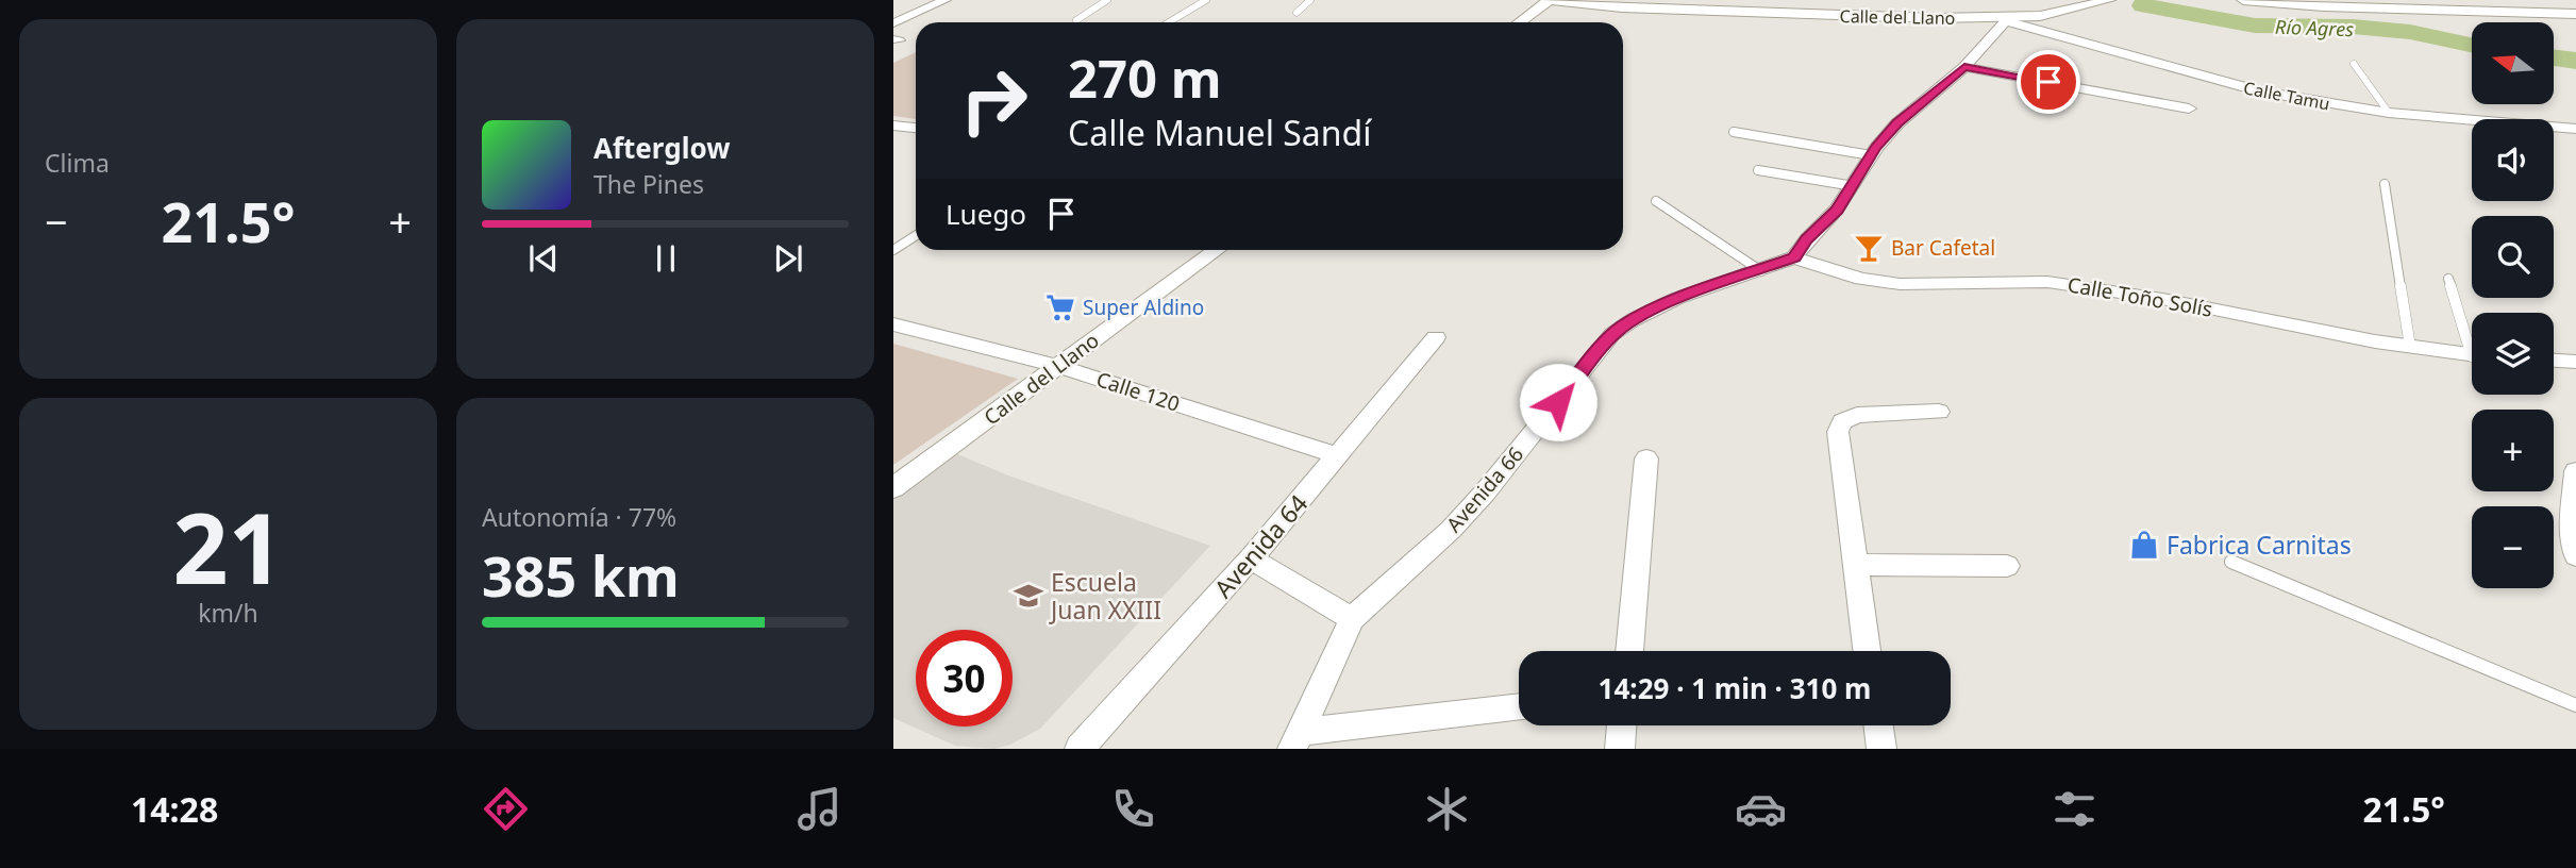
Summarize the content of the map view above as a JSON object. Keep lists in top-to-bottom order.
{
  "streets": {
    "main road": ["Calle del Llano"],
    "street": [
      "Calle Tamu",
      "Calle Toño Solís",
      "Calle 120",
      "Avenida 66",
      "Avenida 64"
    ]
  },
  "crossings": [
    ["Calle del Llano", "Calle Tamu"],
    ["Calle del Llano", "Calle 120"],
    ["Calle del Llano", "Avenida 66"],
    ["Calle Tamu", "Avenida 66"],
    ["Calle Toño Solís", "Avenida 66"],
    ["Calle 120", "Avenida 64"]
  ],
  "water": ["Río Agres"],
  "places": {
    "bar": ["Bar Cafetal"],
    "supermarket": ["Super Aldino"],
    "shop": ["Fabrica Carnitas"],
    "school or university": ["Escuela Juan XXIII"]
  },
  "north": "left",
  "page": {
    "tile": [
      "Clima",
      ["21", "km/h"],
      ["Autonomía · 77%", "385 km"]
    ],
    "map_buttons": ["+", "−"],
    "turn": ["270 m", "Calle Manuel Sandí"],
    "song": ["Afterglow", "The Pines"],
    "then": "Luego",
    "heat": ["−", "21.5°", "+"],
    "limit": "30",
    "trip": "14:29 · 1 min · 310 m",
    "tabs": ["14:28", "21.5°"]
  }
}
